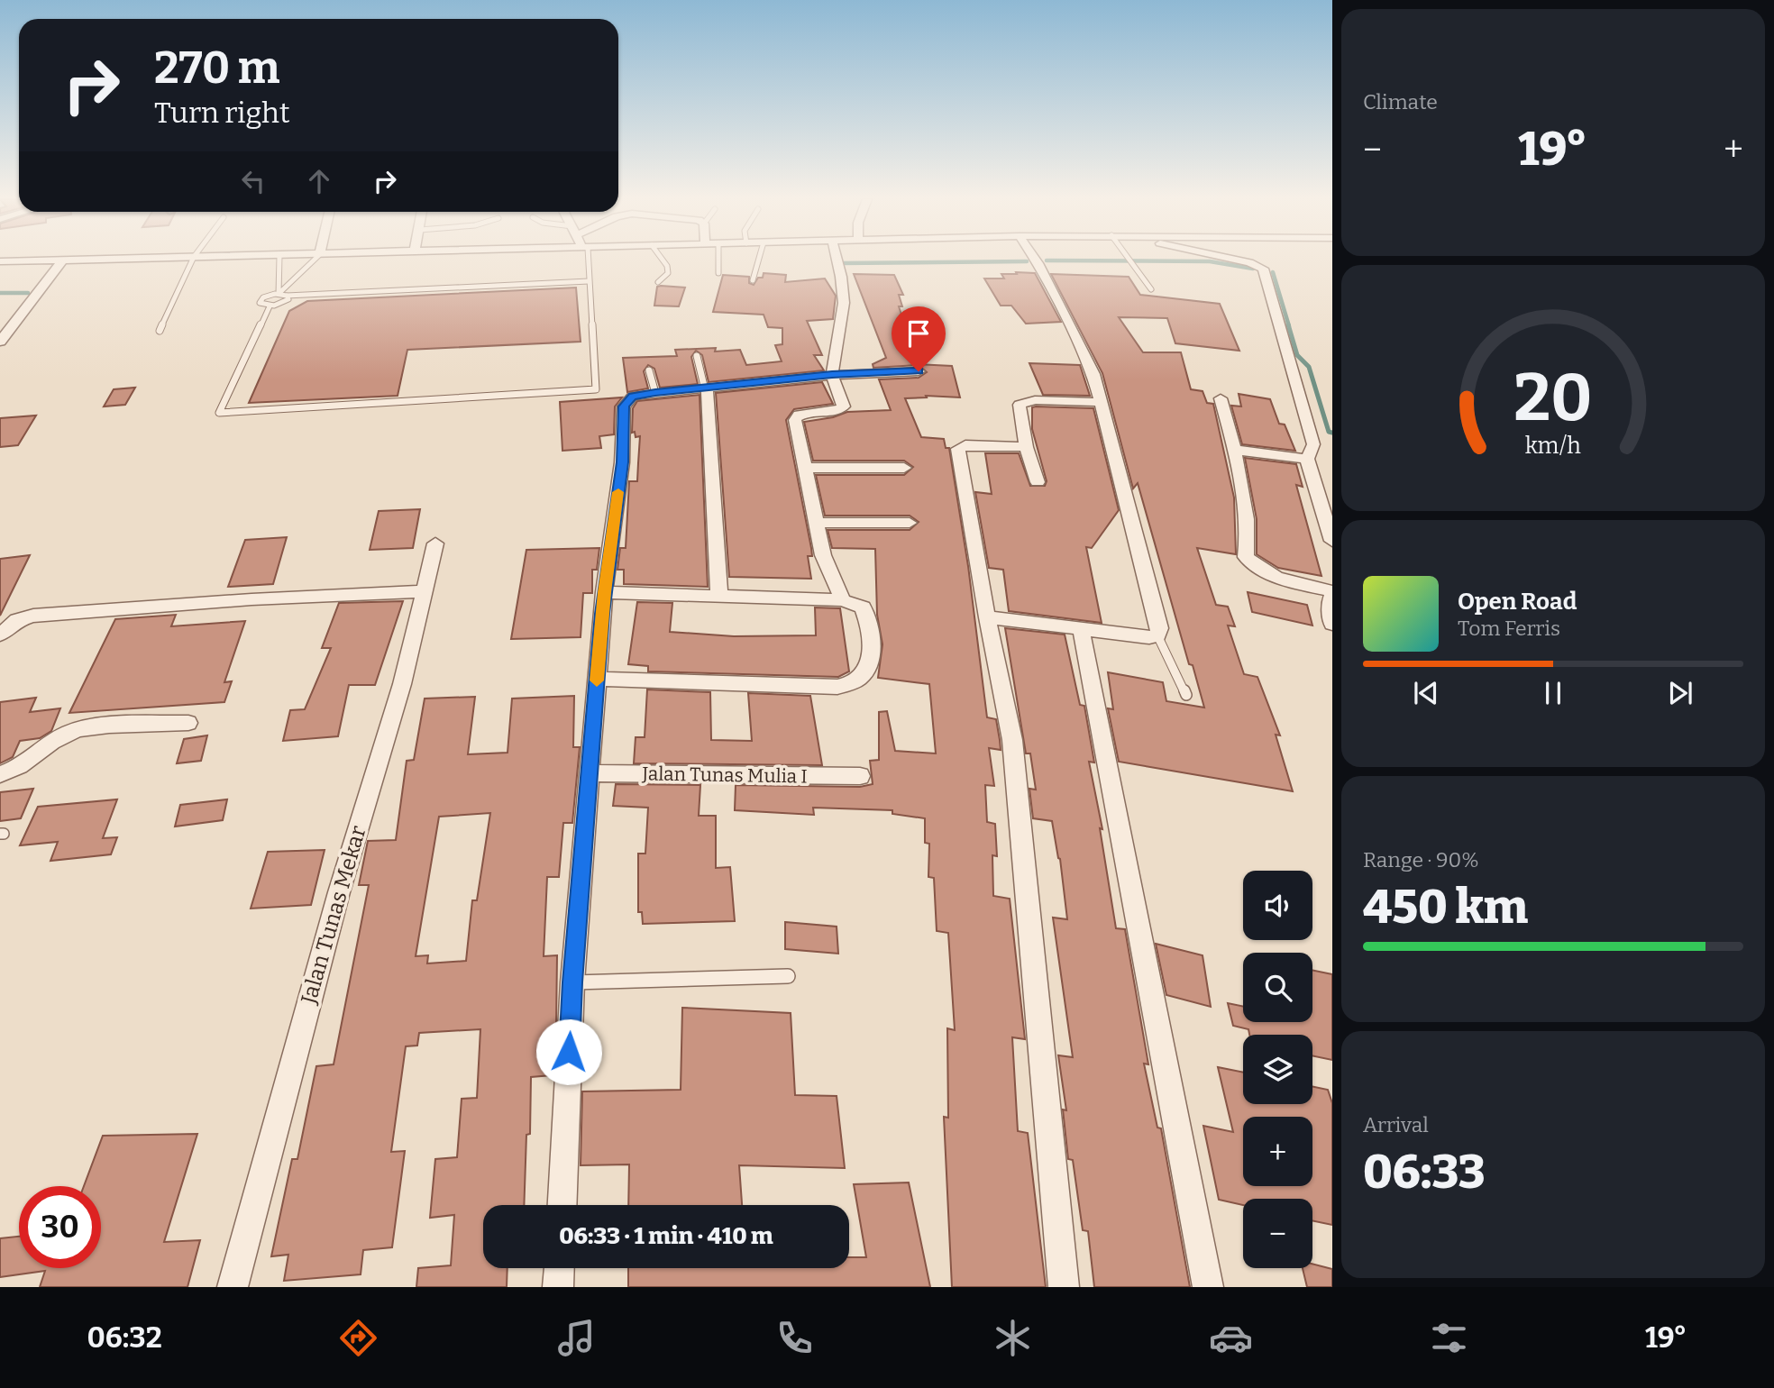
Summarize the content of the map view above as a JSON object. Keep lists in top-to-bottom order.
{
  "streets": {
    "street": ["Jalan Tunas Mulia I", "Jalan Tunas Mekar"]
  },
  "page": {
    "tile": [
      "Climate",
      ["Range · 90%", "450 km"],
      ["Arrival", "06:33"]
    ],
    "turn": ["270 m", "Turn right"],
    "heat": ["−", "19°", "+"],
    "song": ["Open Road", "Tom Ferris"],
    "map_buttons": ["+", "−"],
    "limit": "30",
    "trip": "06:33 · 1 min · 410 m",
    "tabs": ["06:32", "19°"],
    "gauge": ["20", "km/h"]
  }
}
